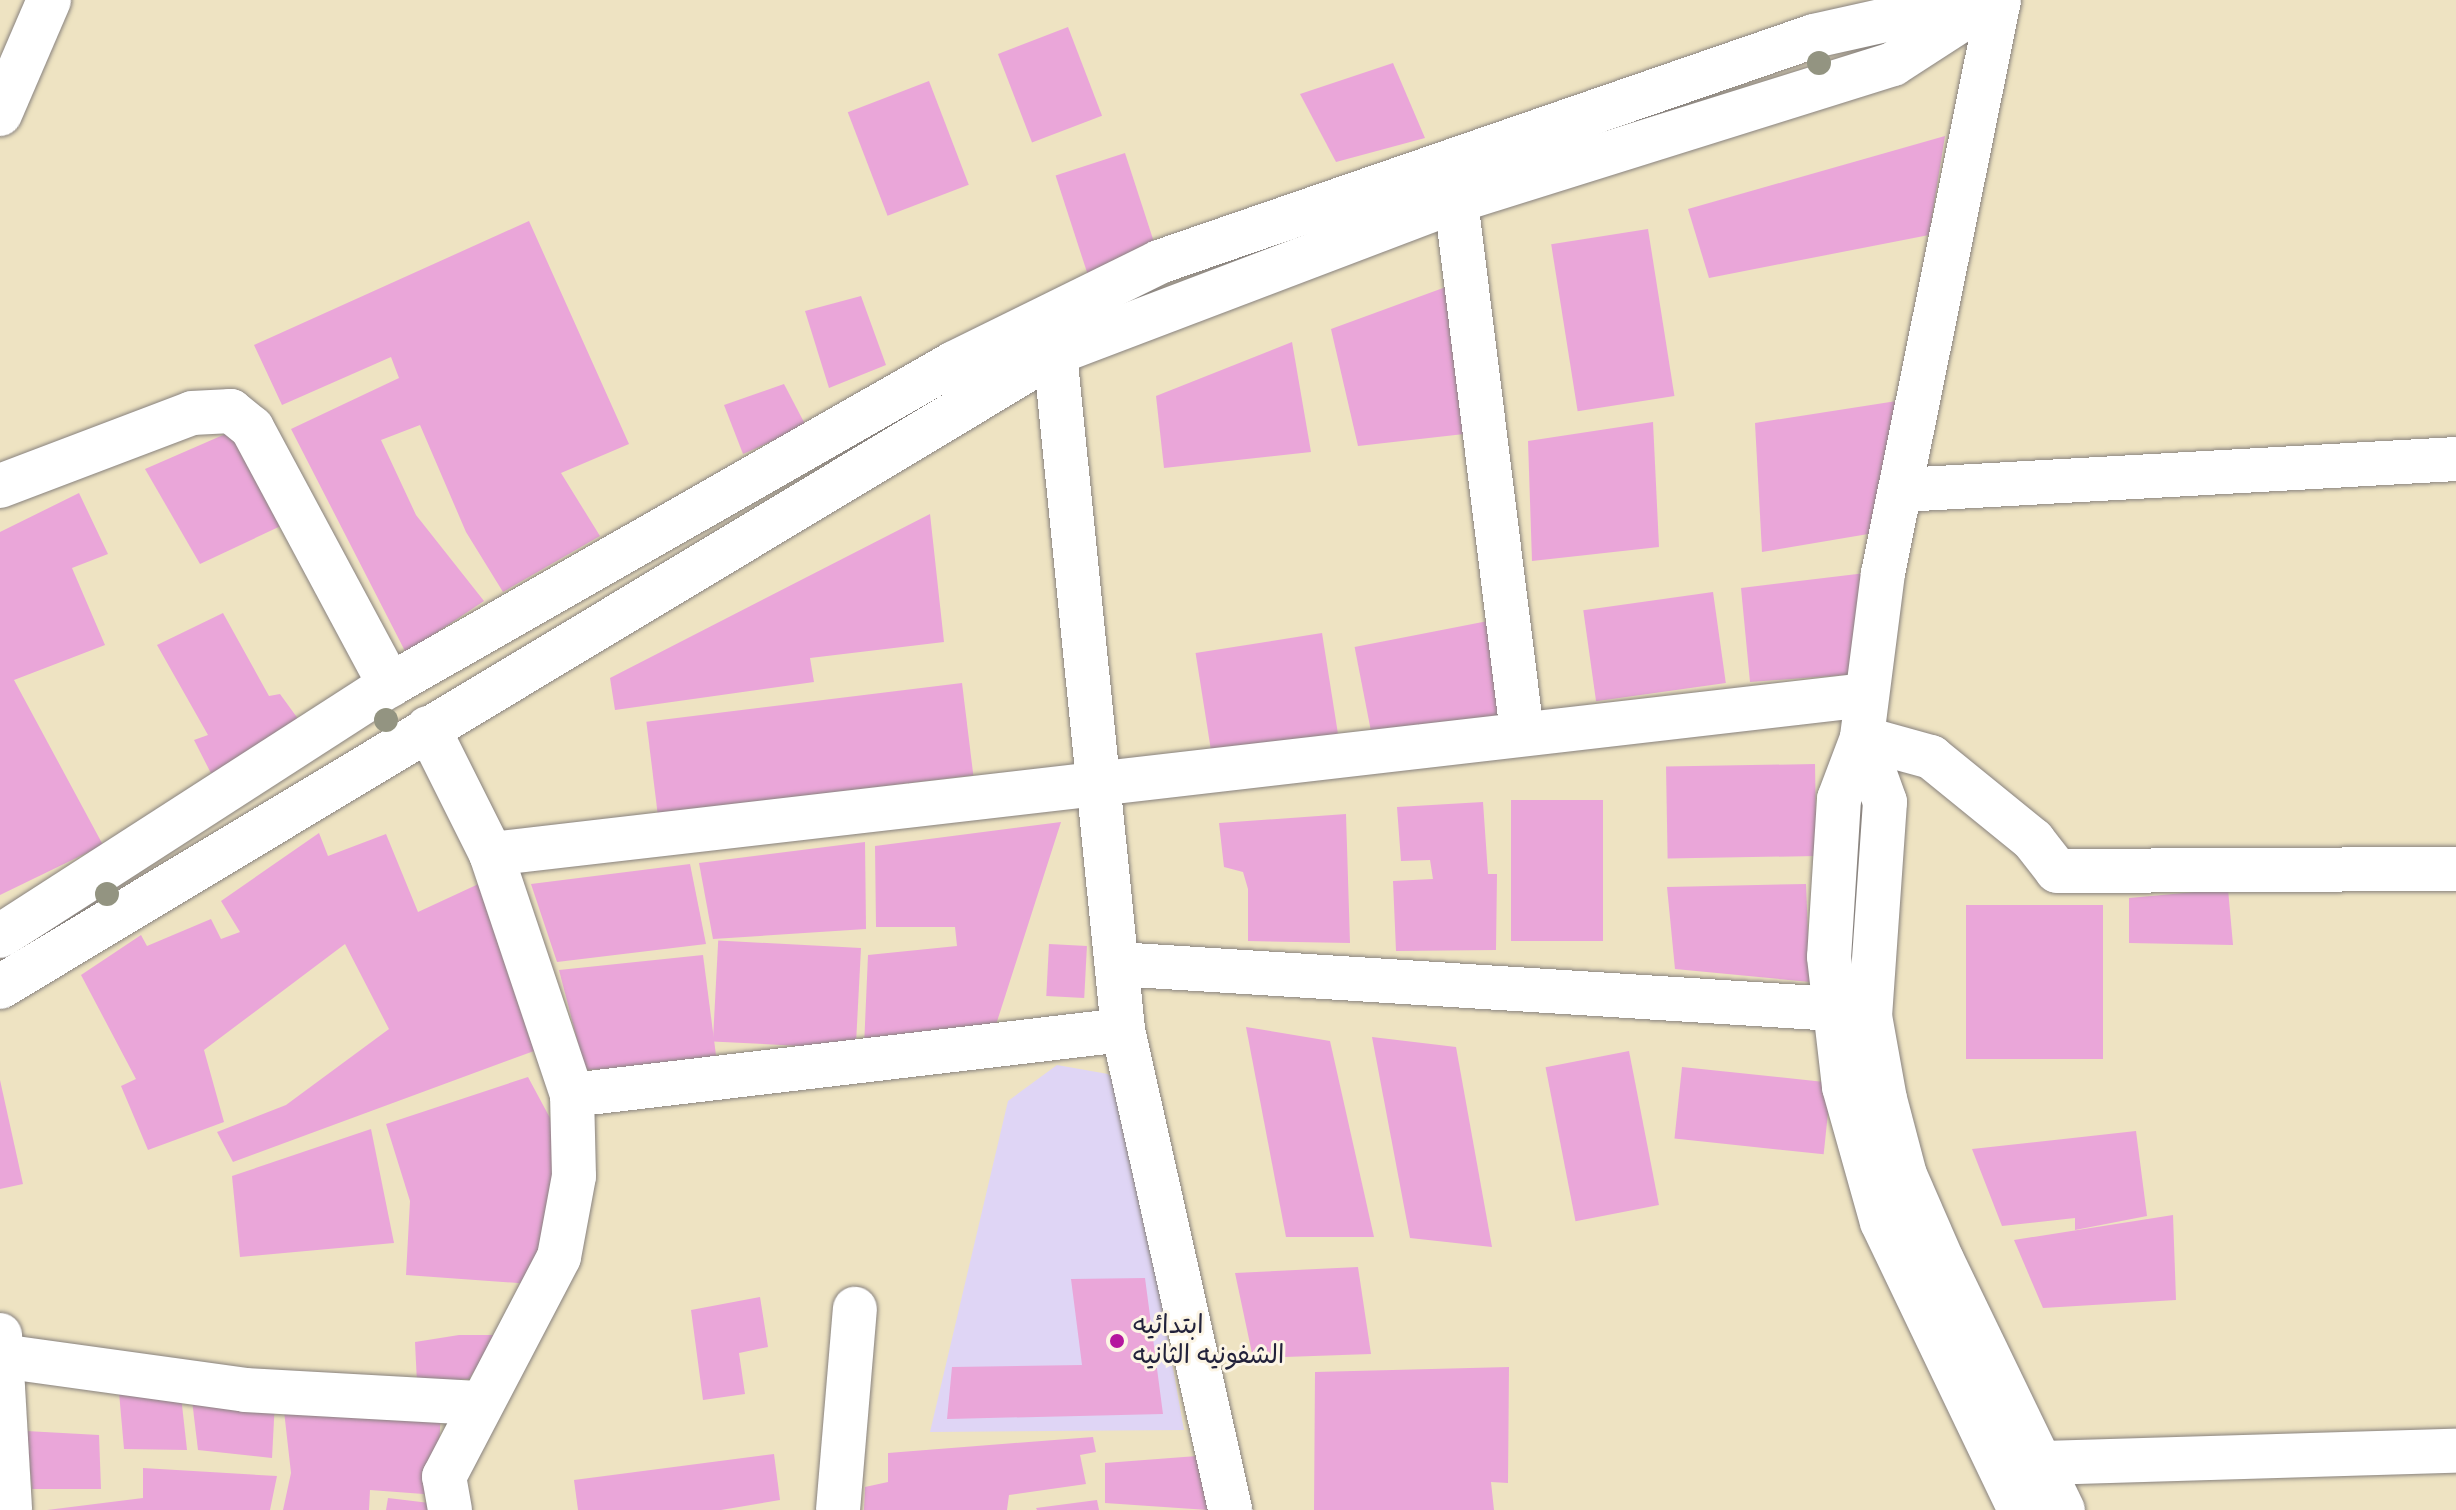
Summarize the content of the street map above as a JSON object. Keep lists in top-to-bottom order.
{
  "places": ["ابتدائيه الشفونيه الثانيه"]
}
